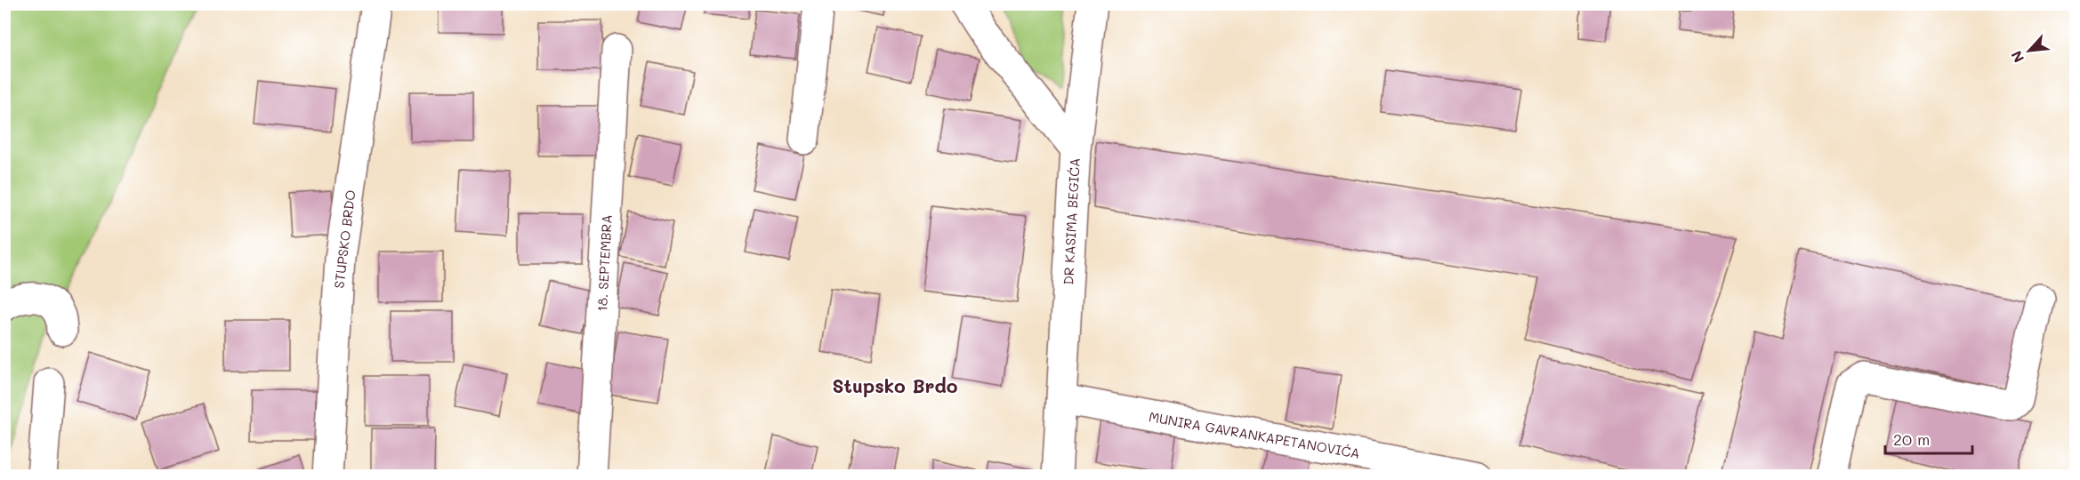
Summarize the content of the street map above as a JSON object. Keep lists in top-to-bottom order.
{
  "streets": {
    "street": [
      "DR KASIMA BEGIĆA",
      "STUPSKO BRDO",
      "18. SEPTEMBRA",
      "MUNIRA GAVRANKAPETANOVIĆA"
    ]
  },
  "crossings": [
    ["DR KASIMA BEGIĆA", "MUNIRA GAVRANKAPETANOVIĆA"]
  ],
  "districts": ["Stupsko Brdo"],
  "scale_bar": "20 m",
  "north": "bottom left"
}
